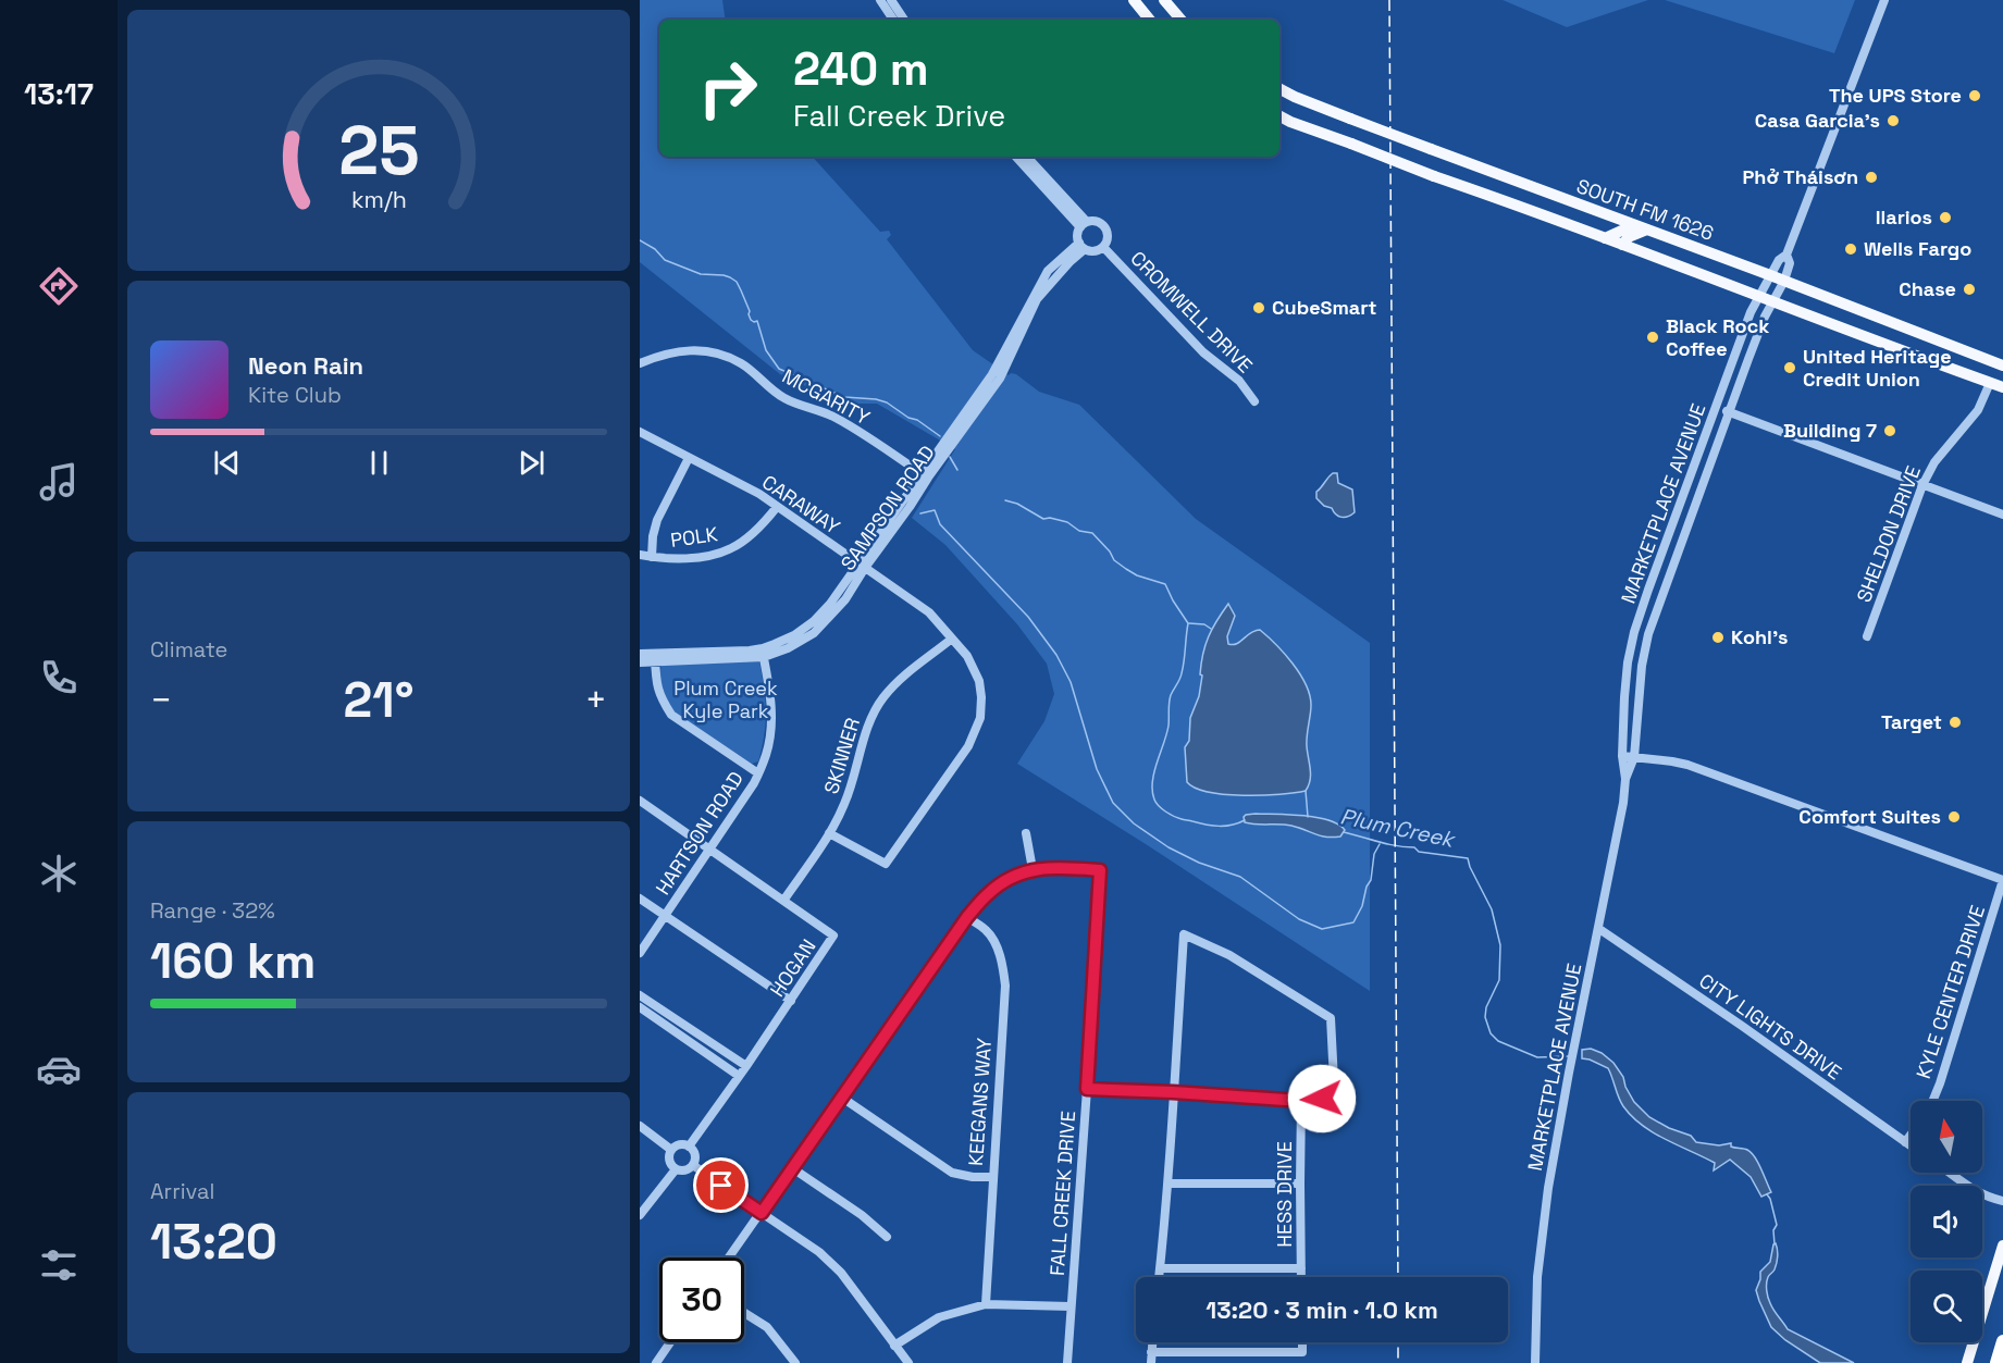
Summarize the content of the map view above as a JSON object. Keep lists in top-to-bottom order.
{
  "streets": {
    "main road": ["SOUTH FM 1626"],
    "street": [
      "CROMWELL DRIVE",
      "MCGARITY",
      "MARKETPLACE AVENUE",
      "CARAWAY",
      "SAMPSON ROAD",
      "SHELDON DRIVE",
      "POLK",
      "SKINNER",
      "HARTSON ROAD",
      "HOGAN",
      "KYLE CENTER DRIVE",
      "CITY LIGHTS DRIVE",
      "KEEGANS WAY",
      "FALL CREEK DRIVE",
      "HESS DRIVE"
    ]
  },
  "crossings": [
    ["SOUTH FM 1626", "MARKETPLACE AVENUE"],
    ["SOUTH FM 1626", "SHELDON DRIVE"],
    ["CROMWELL DRIVE", "SAMPSON ROAD"],
    ["MCGARITY", "SAMPSON ROAD"],
    ["MARKETPLACE AVENUE", "CITY LIGHTS DRIVE"],
    ["CARAWAY", "SAMPSON ROAD"],
    ["CARAWAY", "POLK"],
    ["CARAWAY", "SKINNER"],
    ["SAMPSON ROAD", "HARTSON ROAD"],
    ["SKINNER", "HOGAN"],
    ["HARTSON ROAD", "HOGAN"]
  ],
  "water": ["Plum Creek"],
  "parks": ["Plum Creek Kyle Park"],
  "places": [
    "The UPS Store",
    "Casa Garcia's",
    "Phở Tháisơn",
    "Ilarios",
    "Wells Fargo",
    "Chase",
    "CubeSmart",
    "Black Rock Coffee",
    "United Heritage Credit Union",
    "Building 7",
    "Kohl's",
    "Target",
    "Comfort Suites"
  ],
  "north": "top",
  "page": {
    "tabs": "13:17",
    "turn": ["240 m", "Fall Creek Drive"],
    "song": ["Neon Rain", "Kite Club"],
    "tile": [
      "Climate",
      ["Range · 32%", "160 km"],
      ["Arrival", "13:20"]
    ],
    "heat": ["−", "21°", "+"],
    "limit": "30",
    "trip": "13:20 · 3 min · 1.0 km",
    "gauge": ["25", "km/h"]
  }
}
